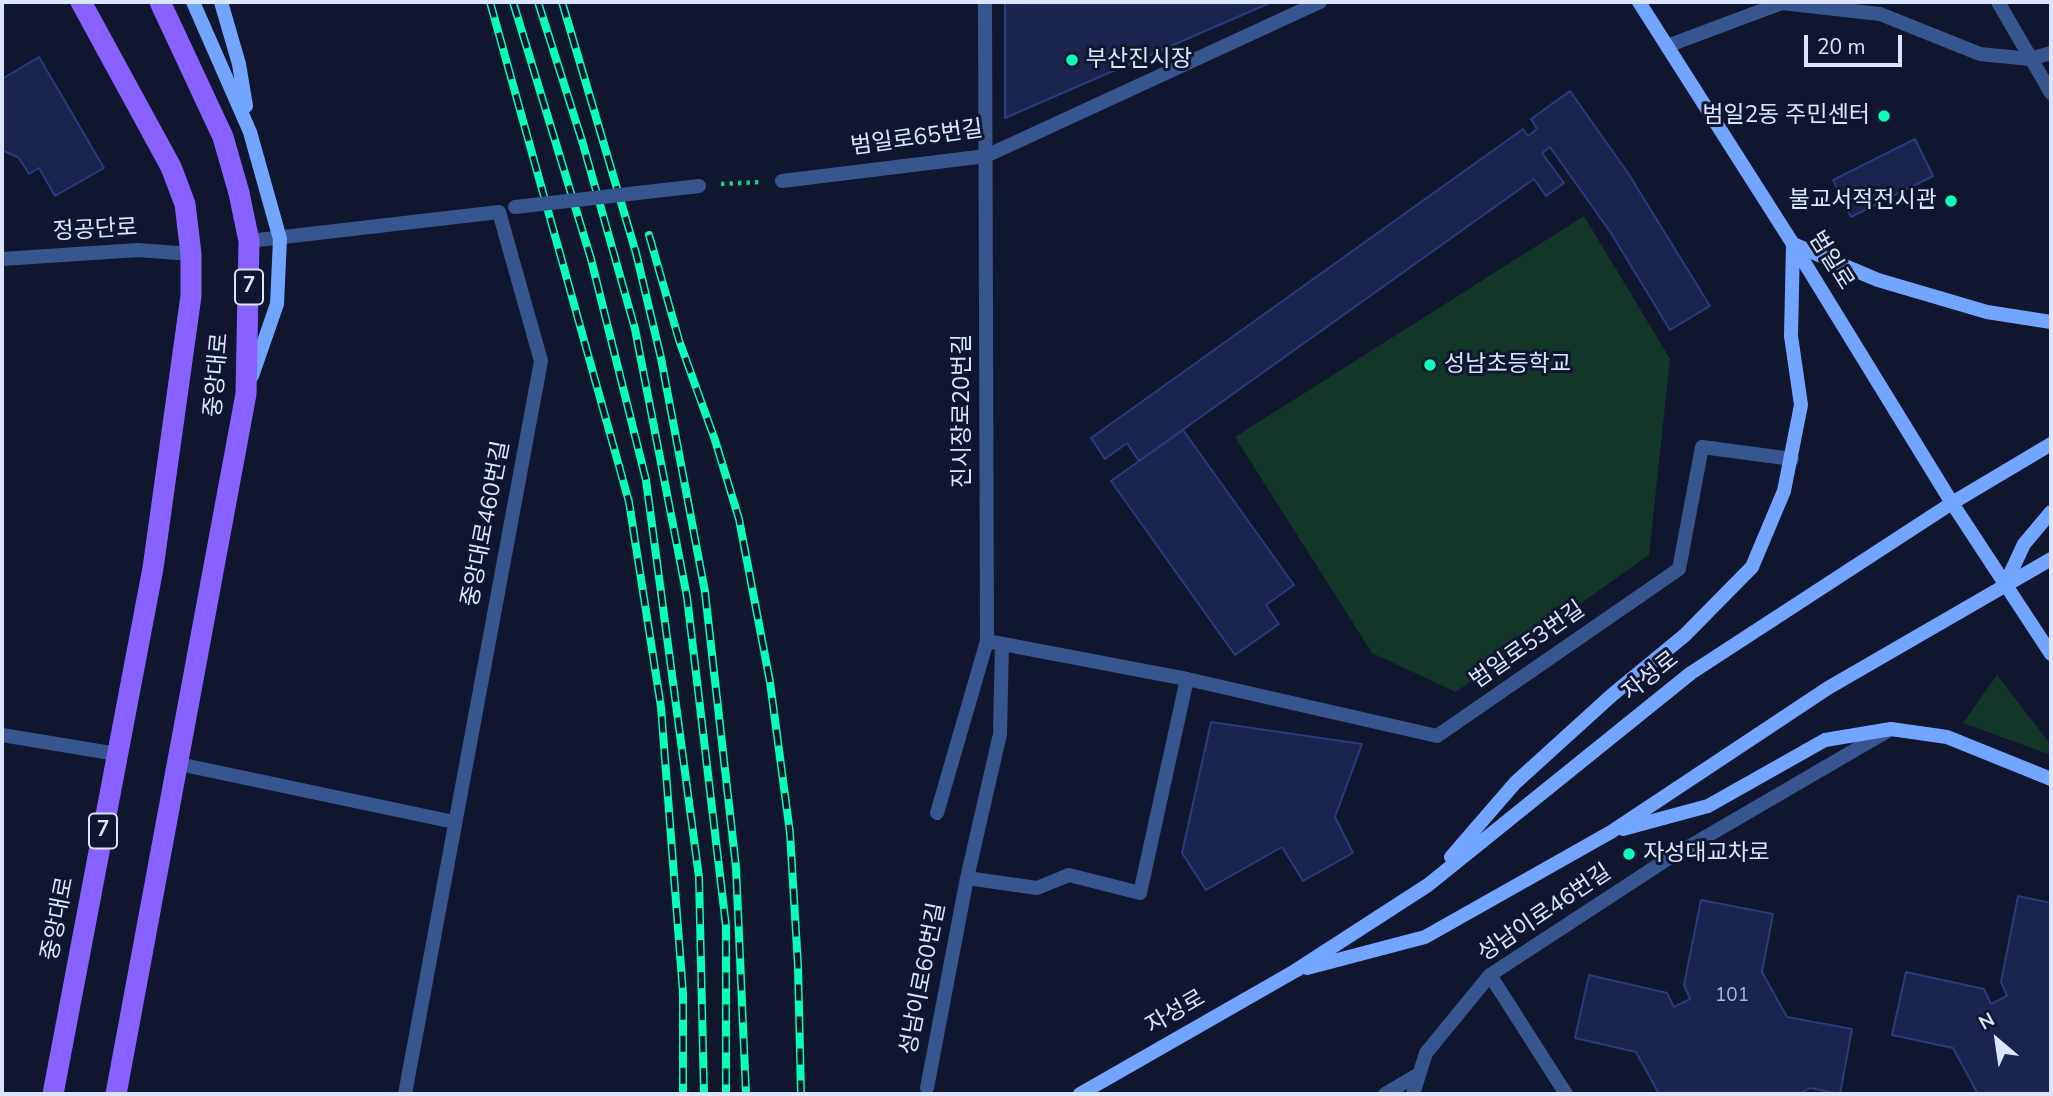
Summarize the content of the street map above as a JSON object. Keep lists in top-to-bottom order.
{
  "streets": {
    "main road": [
      "범일로",
      "7",
      "중앙대로",
      "자성로"
    ],
    "street": [
      "범일로65번길",
      "정공단로",
      "진시장로20번길",
      "중앙대로460번길",
      "범일로53번길",
      "성남이로46번길",
      "성남이로60번길"
    ]
  },
  "crossings": [
    ["범일로65번길", "진시장로20번길"],
    ["정공단로", "중앙대로"],
    ["범일로", "자성로"],
    ["중앙대로", "중앙대로460번길"],
    ["진시장로20번길", "범일로53번길"],
    ["범일로53번길", "성남이로60번길"]
  ],
  "places": [
    "부산진시장",
    "범일2동 주민센터",
    "불교서적전시관",
    "성남초등학교",
    "자성대교차로"
  ],
  "house_numbers": ["101"],
  "scale_bar": "20 m",
  "north": "top left"
}
